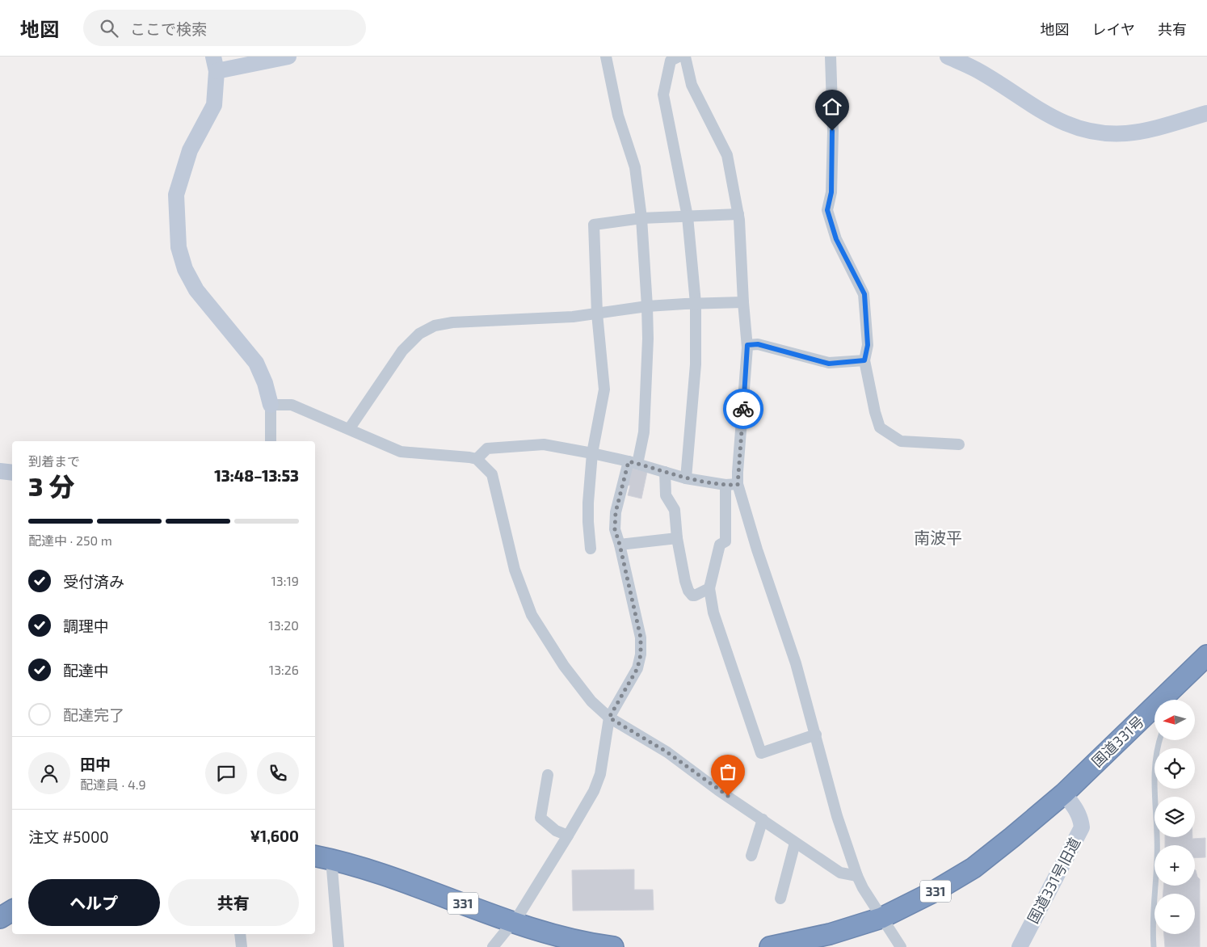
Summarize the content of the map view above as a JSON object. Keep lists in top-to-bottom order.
{
  "streets": {
    "highway": ["国道331号", "331"],
    "street": ["国道331号旧道"]
  },
  "crossings": [
    ["国道331号", "国道331号旧道"],
    ["国道331号", "331"],
    ["国道331号旧道", "331"]
  ],
  "districts": ["南波平"],
  "north": "left",
  "page": {
    "header": "地図",
    "search": "ここで検索",
    "nav": ["地図", "レイヤ", "共有"],
    "heading": ["3 分", "到着まで", "13:48–13:53"],
    "panel": [
      "田中",
      "配達員 · 4.9",
      "注文 #5000",
      "¥1,600"
    ],
    "bar": "配達中 · 250 m",
    "list": [
      ["受付済み", "13:19"],
      ["調理中", "13:20"],
      ["配達中", "13:26"],
      "配達完了"
    ],
    "map_buttons": ["+", "−"],
    "buttons": ["ヘルプ", "共有"]
  }
}
